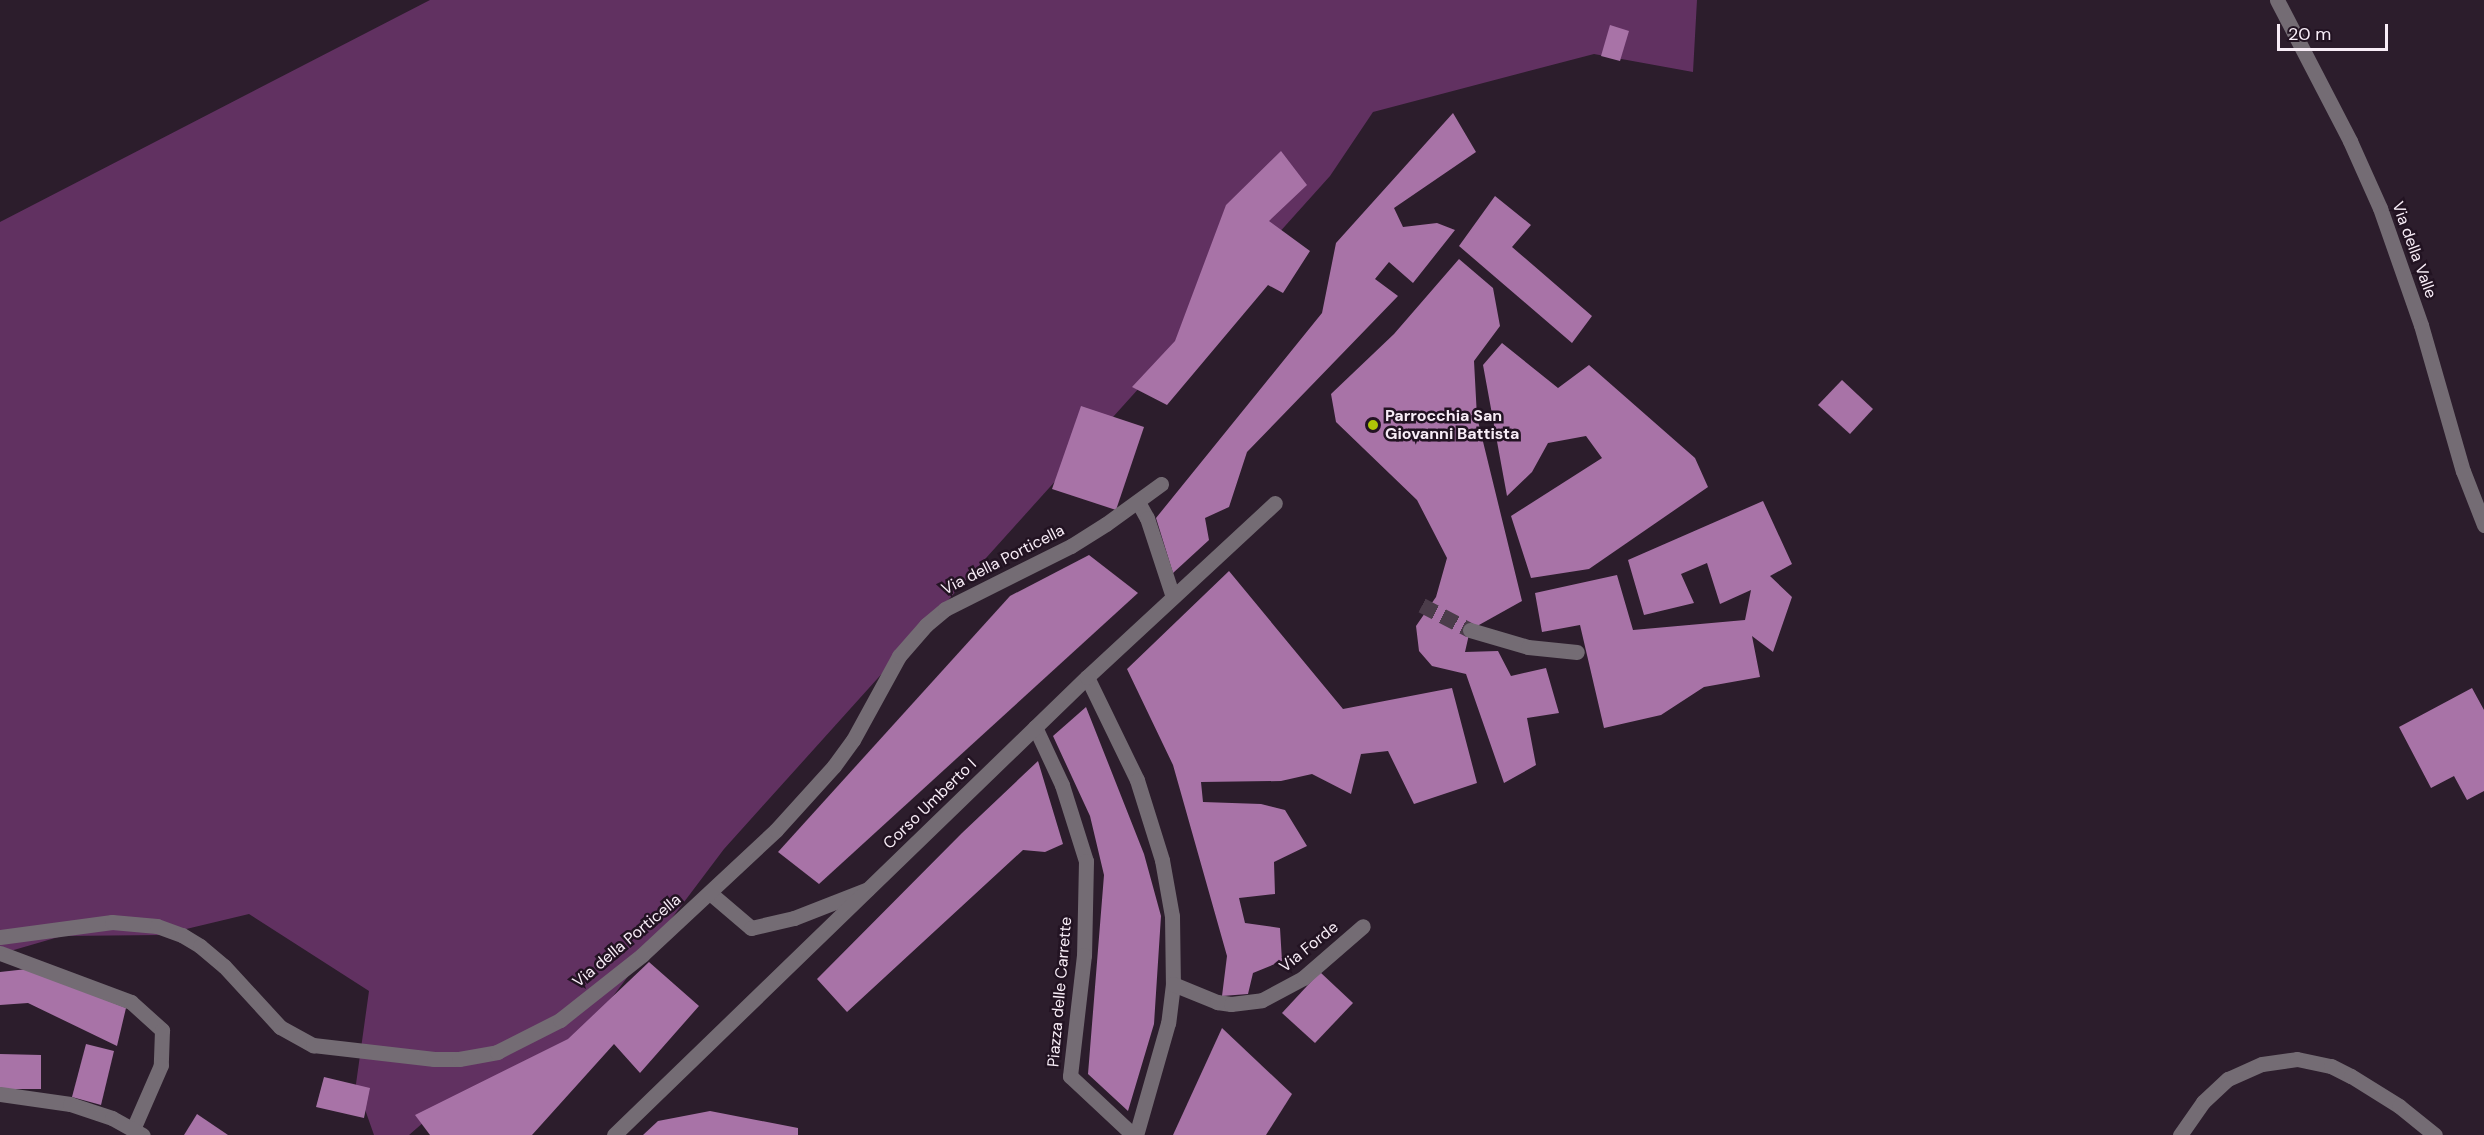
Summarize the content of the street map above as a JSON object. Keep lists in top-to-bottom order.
{
  "streets": {
    "street": [
      "Via della Valle",
      "Via della Porticella",
      "Corso Umberto I",
      "Via Forde",
      "Piazza delle Carrette"
    ]
  },
  "crossings": [
    ["Corso Umberto I", "Piazza delle Carrette"]
  ],
  "places": ["Parrocchia San Giovanni Battista"],
  "scale_bar": "20 m"
}
